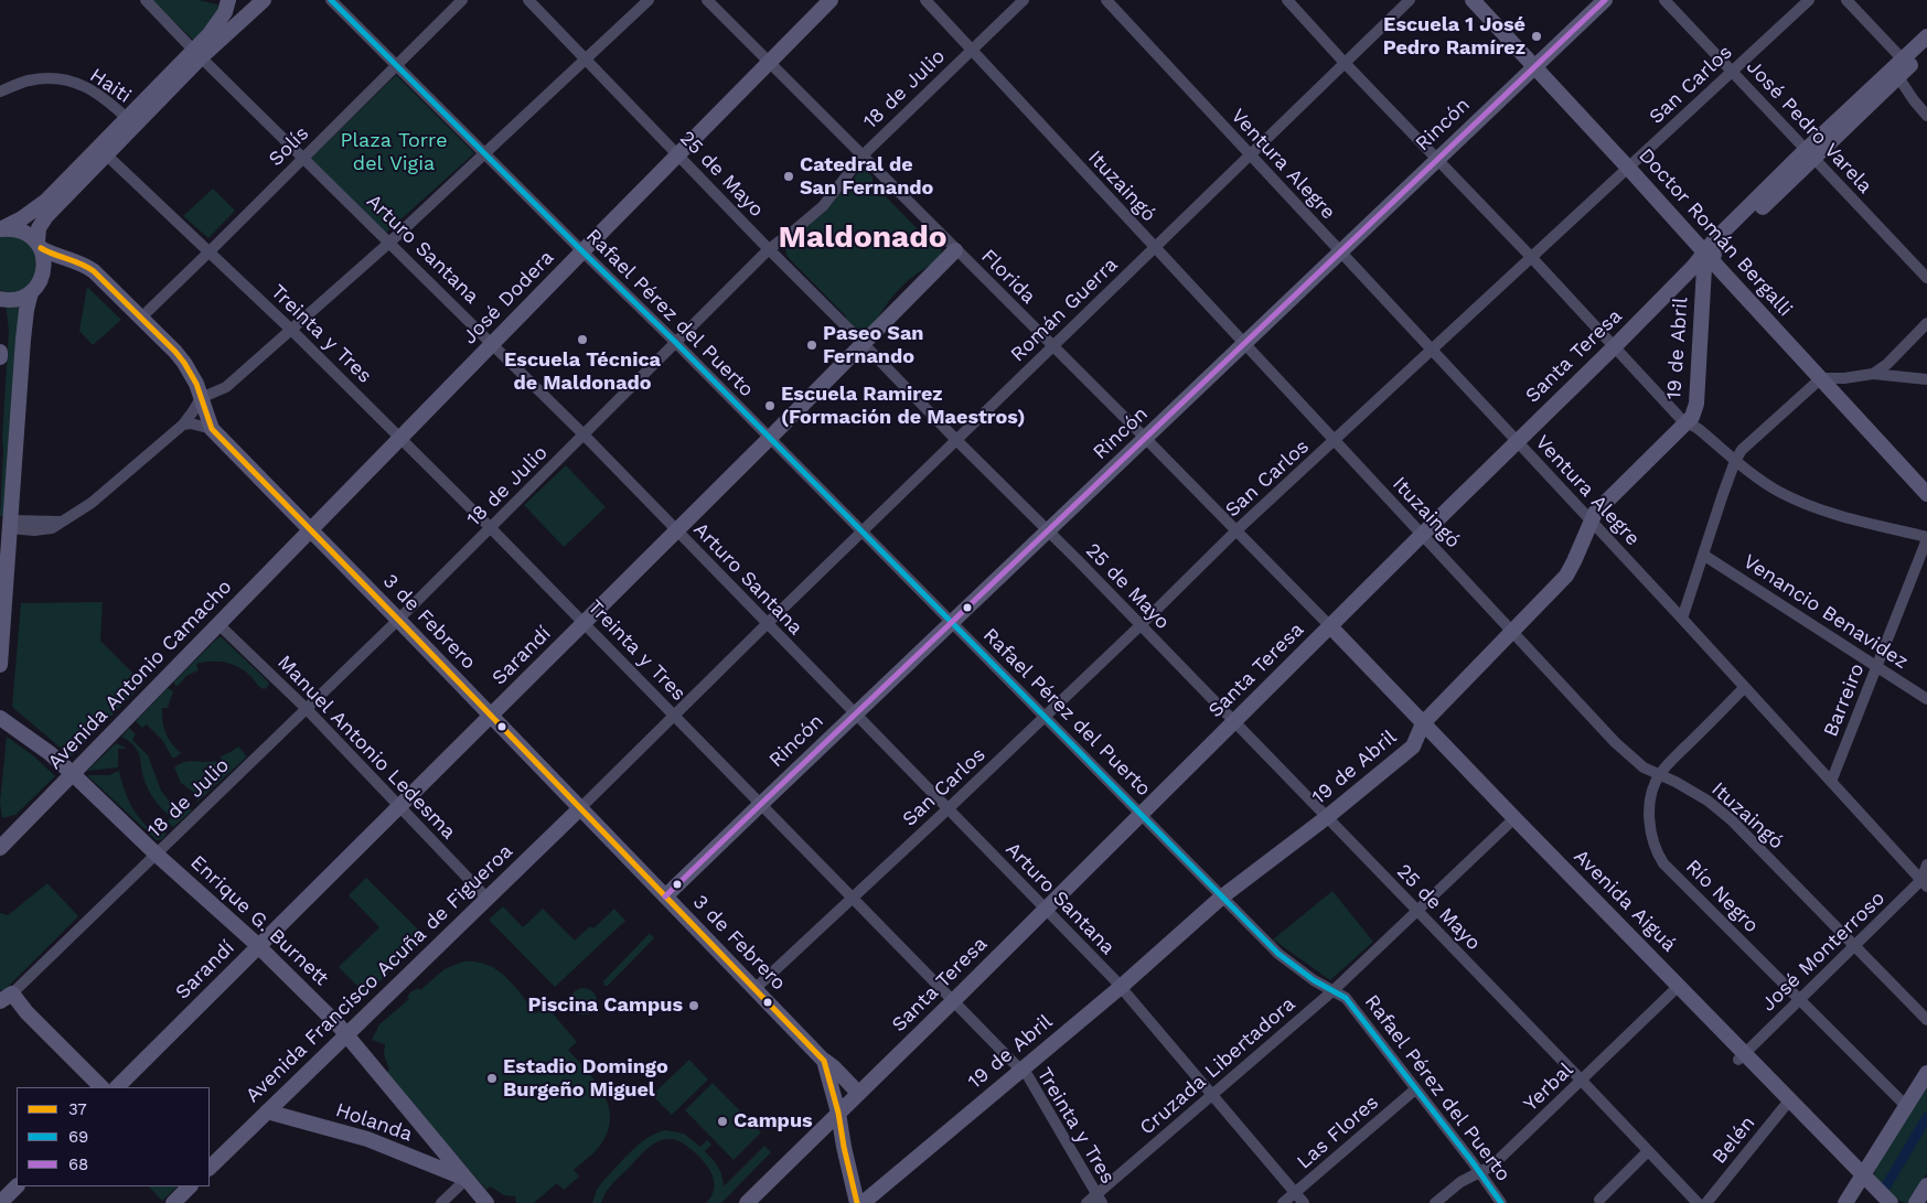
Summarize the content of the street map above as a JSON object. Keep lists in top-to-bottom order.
{
  "streets": {
    "street": [
      "San Carlos",
      "Haiti",
      "18 de Julio",
      "Rincón",
      "José Pedro Varela",
      "Solís",
      "Ventura Alegre",
      "25 de Mayo",
      "Ituzaingó",
      "Doctor Román Bergalli",
      "Arturo Santana",
      "Florida",
      "José Dodera",
      "Román Guerra",
      "Rafael Pérez del Puerto",
      "Treinta y Tres",
      "19 de Abril",
      "Santa Teresa",
      "Venancio Benavidez",
      "3 de Febrero",
      "Sarandí",
      "Avenida Antonio Camacho",
      "Barreiro",
      "Manuel Antonio Ledesma",
      "Río Negro",
      "Avenida Aiguá",
      "Enrique G. Burnett",
      "José Monterroso",
      "Avenida Francisco Acuña de Figueroa",
      "Cruzada Libertadora",
      "Yerbal",
      "Holanda",
      "Las Flores",
      "Belén"
    ]
  },
  "crossings": [
    ["San Carlos", "José Pedro Varela"],
    ["San Carlos", "Ventura Alegre"],
    ["San Carlos", "25 de Mayo"],
    ["San Carlos", "Ituzaingó"],
    ["San Carlos", "Doctor Román Bergalli"],
    ["San Carlos", "Arturo Santana"],
    ["San Carlos", "Florida"],
    ["San Carlos", "Rafael Pérez del Puerto"],
    ["San Carlos", "Treinta y Tres"],
    ["San Carlos", "3 de Febrero"],
    ["18 de Julio", "25 de Mayo"],
    ["18 de Julio", "Ituzaingó"],
    ["18 de Julio", "Arturo Santana"],
    ["18 de Julio", "Florida"],
    ["18 de Julio", "Rafael Pérez del Puerto"],
    ["18 de Julio", "Treinta y Tres"],
    ["18 de Julio", "3 de Febrero"],
    ["18 de Julio", "Manuel Antonio Ledesma"],
    ["18 de Julio", "Enrique G. Burnett"],
    ["Rincón", "Ventura Alegre"],
    ["Rincón", "25 de Mayo"],
    ["Rincón", "Ituzaingó"],
    ["Rincón", "Doctor Román Bergalli"],
    ["Rincón", "Arturo Santana"],
    ["Rincón", "Florida"],
    ["Rincón", "Rafael Pérez del Puerto"],
    ["Rincón", "Treinta y Tres"],
    ["Rincón", "3 de Febrero"],
    ["José Pedro Varela", "Santa Teresa"],
    ["Solís", "Arturo Santana"],
    ["Solís", "Rafael Pérez del Puerto"],
    ["Solís", "Treinta y Tres"],
    ["Solís", "3 de Febrero"],
    ["Ventura Alegre", "Román Guerra"],
    ["Ventura Alegre", "19 de Abril"],
    ["Ventura Alegre", "Santa Teresa"],
    ["Ventura Alegre", "Barreiro"],
    ["Ventura Alegre", "Río Negro"],
    ["Ventura Alegre", "José Monterroso"],
    ["25 de Mayo", "José Dodera"],
    ["25 de Mayo", "Román Guerra"],
    ["25 de Mayo", "19 de Abril"],
    ["25 de Mayo", "Santa Teresa"],
    ["25 de Mayo", "Sarandí"],
    ["25 de Mayo", "Cruzada Libertadora"],
    ["25 de Mayo", "Yerbal"],
    ["Ituzaingó", "Román Guerra"],
    ["Ituzaingó", "19 de Abril"],
    ["Ituzaingó", "Santa Teresa"],
    ["Ituzaingó", "Río Negro"],
    ["Ituzaingó", "José Monterroso"],
    ["Doctor Román Bergalli", "19 de Abril"],
    ["Doctor Román Bergalli", "Santa Teresa"],
    ["Arturo Santana", "José Dodera"],
    ["Arturo Santana", "Román Guerra"],
    ["Arturo Santana", "19 de Abril"],
    ["Arturo Santana", "Santa Teresa"],
    ["Arturo Santana", "Sarandí"],
    ["Arturo Santana", "Cruzada Libertadora"],
    ["Arturo Santana", "Las Flores"],
    ["Florida", "José Dodera"],
    ["Florida", "Román Guerra"],
    ["Florida", "Santa Teresa"],
    ["Florida", "Sarandí"],
    ["Florida", "Avenida Aiguá"],
    ["José Dodera", "Rafael Pérez del Puerto"],
    ["José Dodera", "Treinta y Tres"],
    ["José Dodera", "3 de Febrero"],
    ["José Dodera", "Avenida Antonio Camacho"],
    ["Román Guerra", "Rafael Pérez del Puerto"],
    ["Román Guerra", "Treinta y Tres"],
    ["Román Guerra", "3 de Febrero"],
    ["Román Guerra", "Avenida Francisco Acuña de Figueroa"],
    ["Rafael Pérez del Puerto", "19 de Abril"],
    ["Rafael Pérez del Puerto", "Santa Teresa"],
    ["Rafael Pérez del Puerto", "Sarandí"],
    ["Rafael Pérez del Puerto", "Cruzada Libertadora"],
    ["Rafael Pérez del Puerto", "Yerbal"],
    ["Rafael Pérez del Puerto", "Las Flores"],
    ["Treinta y Tres", "19 de Abril"],
    ["Treinta y Tres", "Santa Teresa"],
    ["Treinta y Tres", "Sarandí"],
    ["Treinta y Tres", "Cruzada Libertadora"],
    ["19 de Abril", "Santa Teresa"],
    ["19 de Abril", "Avenida Aiguá"],
    ["Santa Teresa", "3 de Febrero"],
    ["Santa Teresa", "Avenida Aiguá"],
    ["Venancio Benavidez", "Barreiro"],
    ["3 de Febrero", "Sarandí"],
    ["3 de Febrero", "Avenida Antonio Camacho"],
    ["3 de Febrero", "Avenida Francisco Acuña de Figueroa"],
    ["Sarandí", "Manuel Antonio Ledesma"],
    ["Sarandí", "Enrique G. Burnett"],
    ["Avenida Antonio Camacho", "Manuel Antonio Ledesma"],
    ["Avenida Antonio Camacho", "Enrique G. Burnett"],
    ["Manuel Antonio Ledesma", "Avenida Francisco Acuña de Figueroa"],
    ["Río Negro", "José Monterroso"],
    ["Avenida Aiguá", "José Monterroso"],
    ["Avenida Aiguá", "Cruzada Libertadora"],
    ["Avenida Aiguá", "Yerbal"],
    ["Avenida Aiguá", "Belén"],
    ["Enrique G. Burnett", "Avenida Francisco Acuña de Figueroa"],
    ["Enrique G. Burnett", "Holanda"],
    ["Avenida Francisco Acuña de Figueroa", "Holanda"]
  ],
  "districts": ["Maldonado"],
  "parks": ["Plaza Torre del Vigia"],
  "places": [
    "Escuela 1 José Pedro Ramírez",
    "Catedral de San Fernando",
    "Escuela Técnica de Maldonado",
    "Paseo San Fernando",
    "Escuela Ramirez (Formación de Maestros)",
    "Piscina Campus",
    "Estadio Domingo Burgeño Miguel",
    "Campus"
  ],
  "lines": ["transit line 69", "transit line 68", "transit line 37"],
  "legend": ["37", "69", "68"]
}
